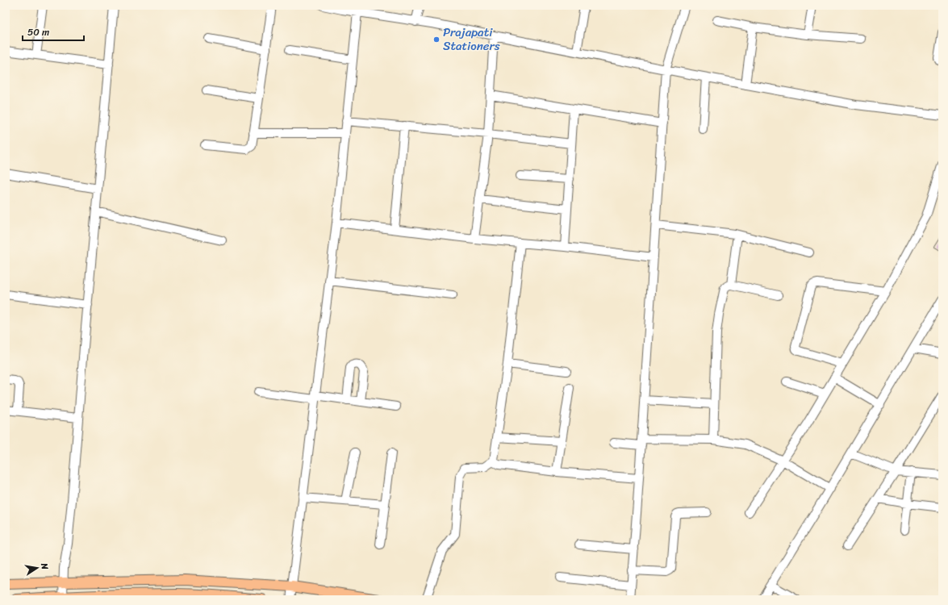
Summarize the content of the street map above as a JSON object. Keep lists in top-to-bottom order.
{
  "places": ["Prajapati Stationers"],
  "scale_bar": "50 m",
  "north": "right"
}
